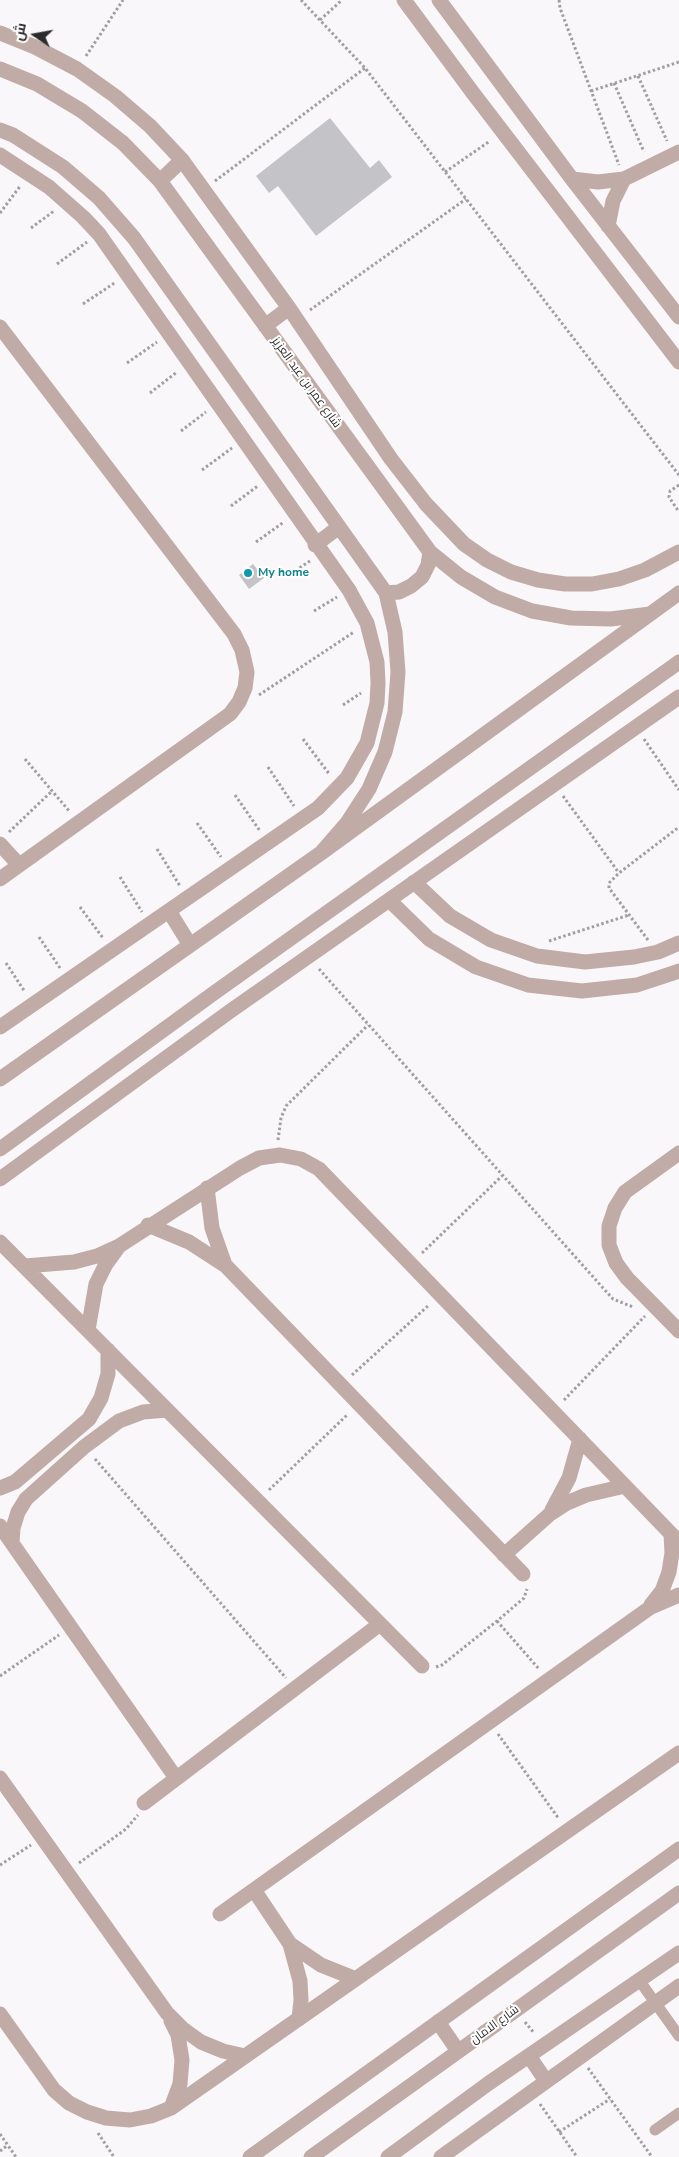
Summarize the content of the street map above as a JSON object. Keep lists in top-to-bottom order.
{
  "streets": {
    "street": ["شارع عمر بن عبد العزيز", "شارع الامان"]
  },
  "places": ["My home"],
  "north": "left"
}
